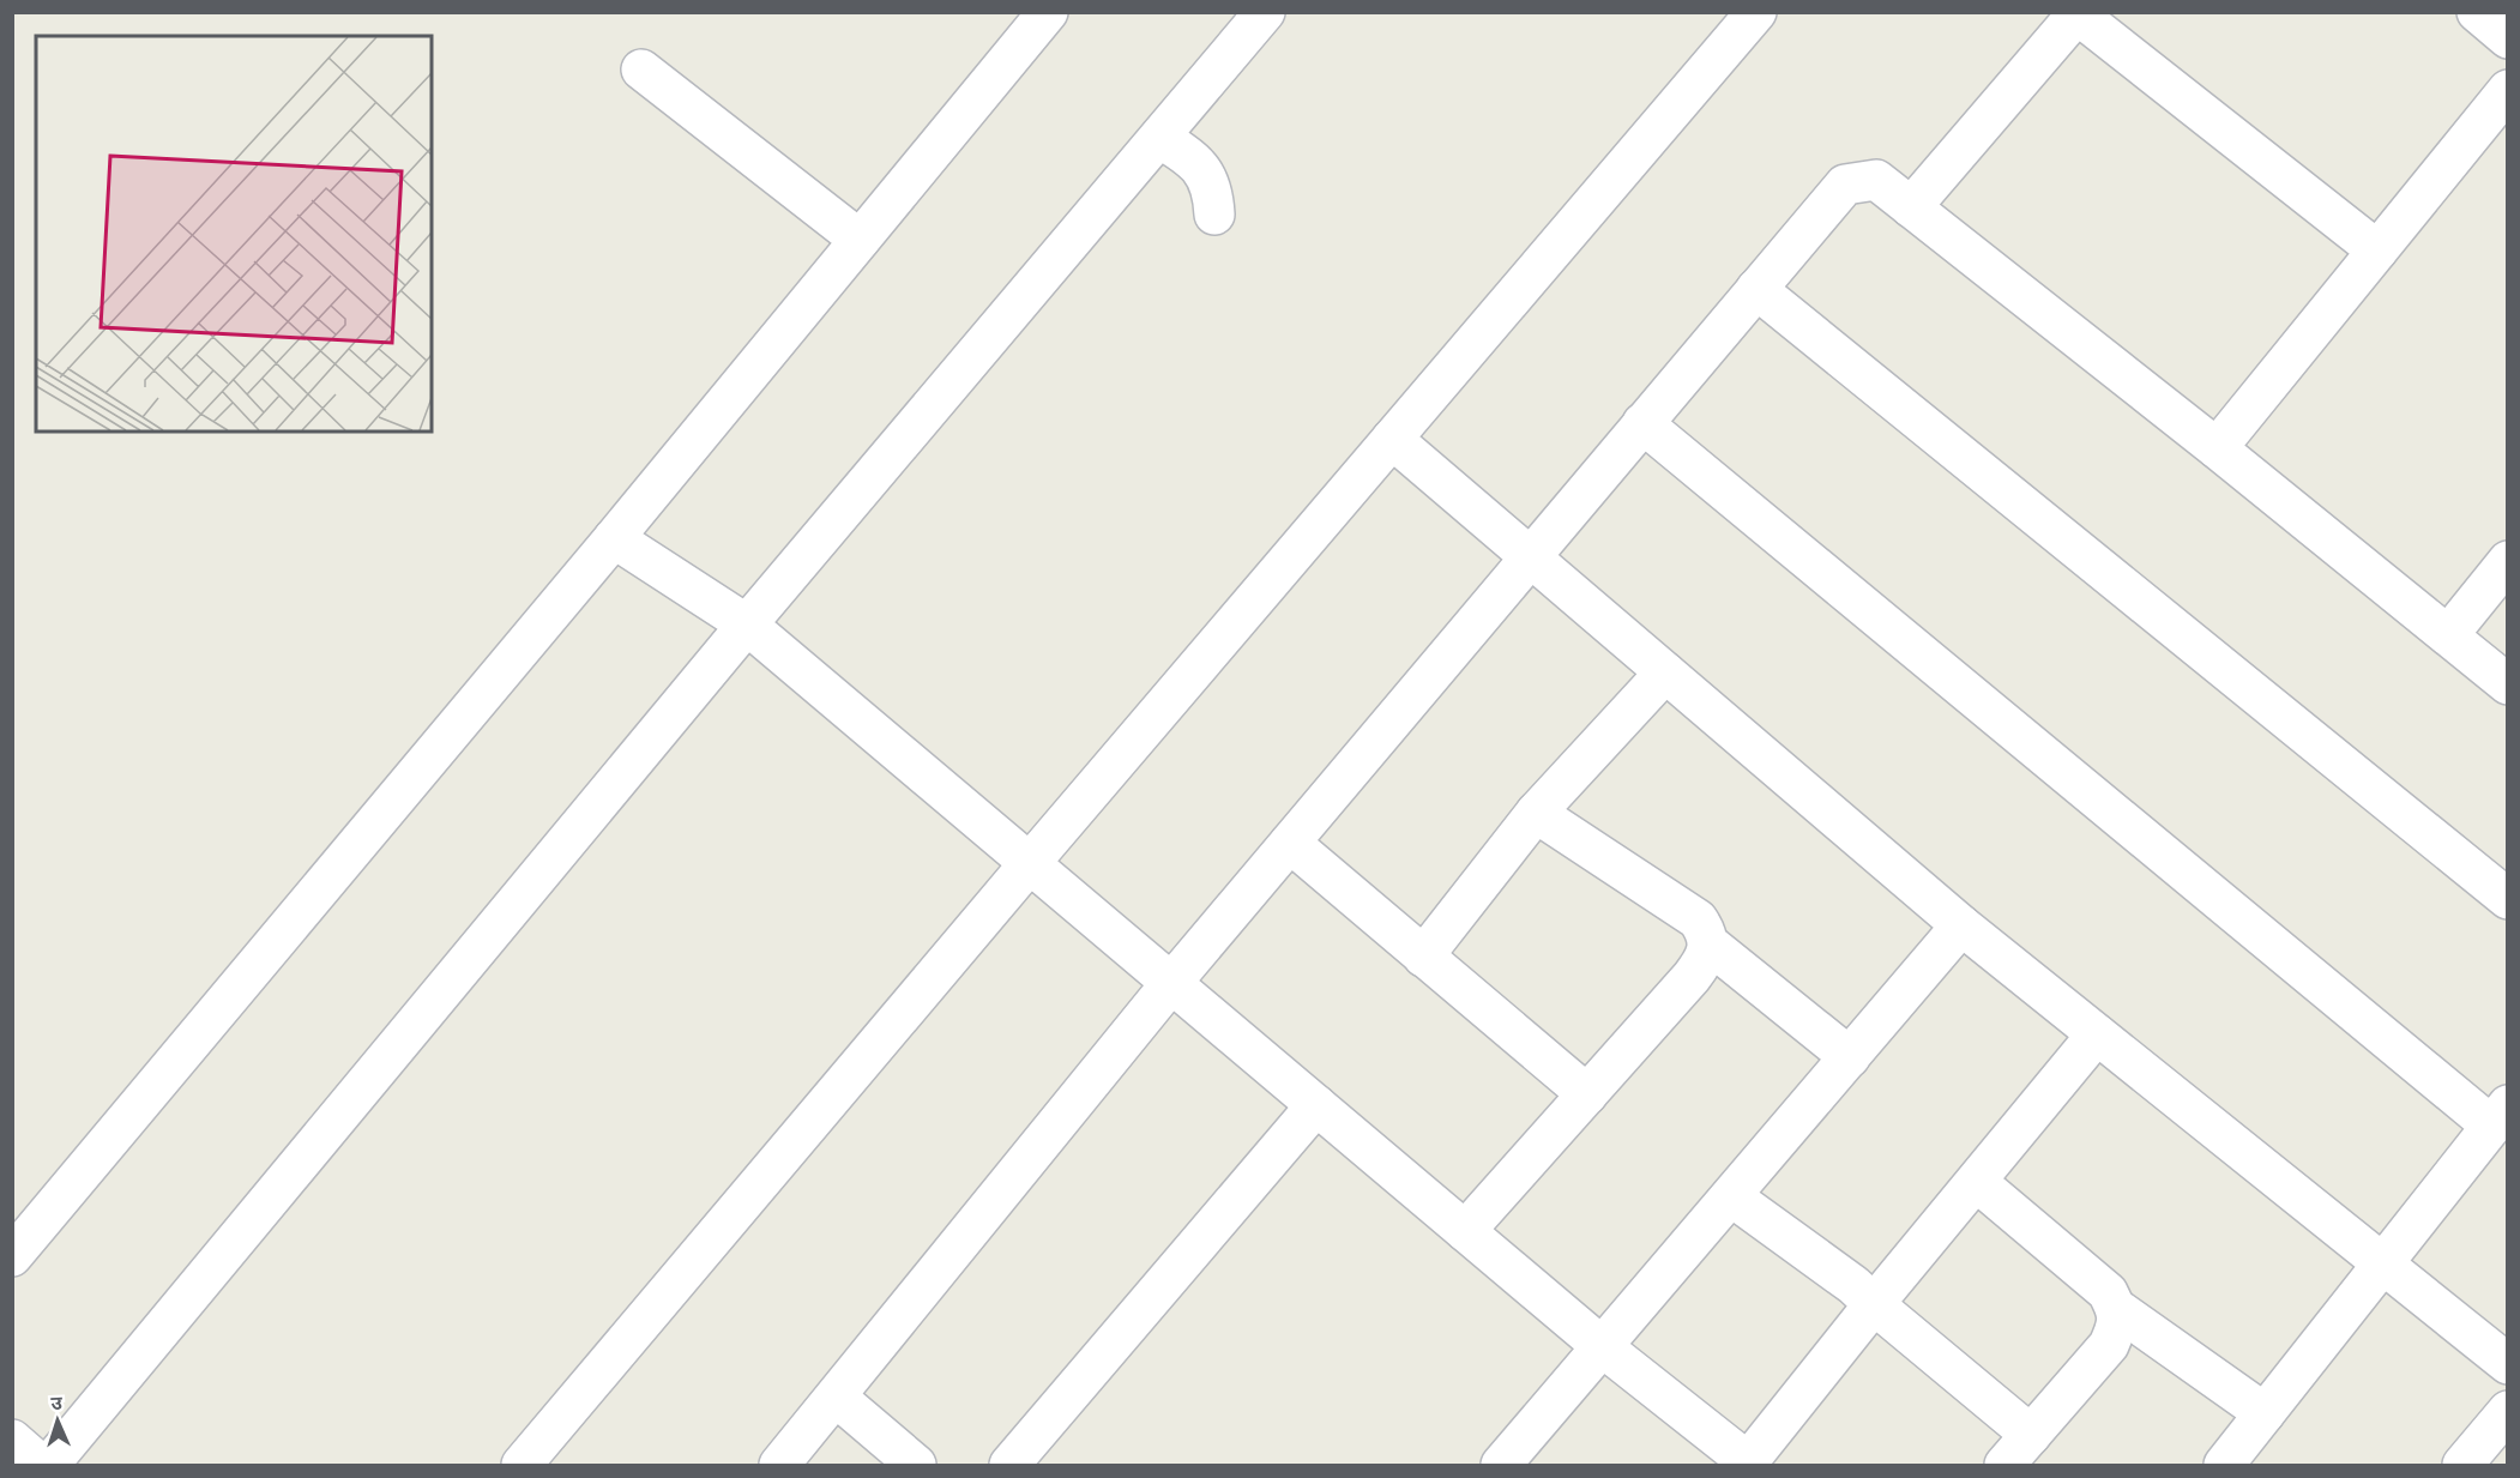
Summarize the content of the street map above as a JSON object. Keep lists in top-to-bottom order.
{
  "north": "top"
}
